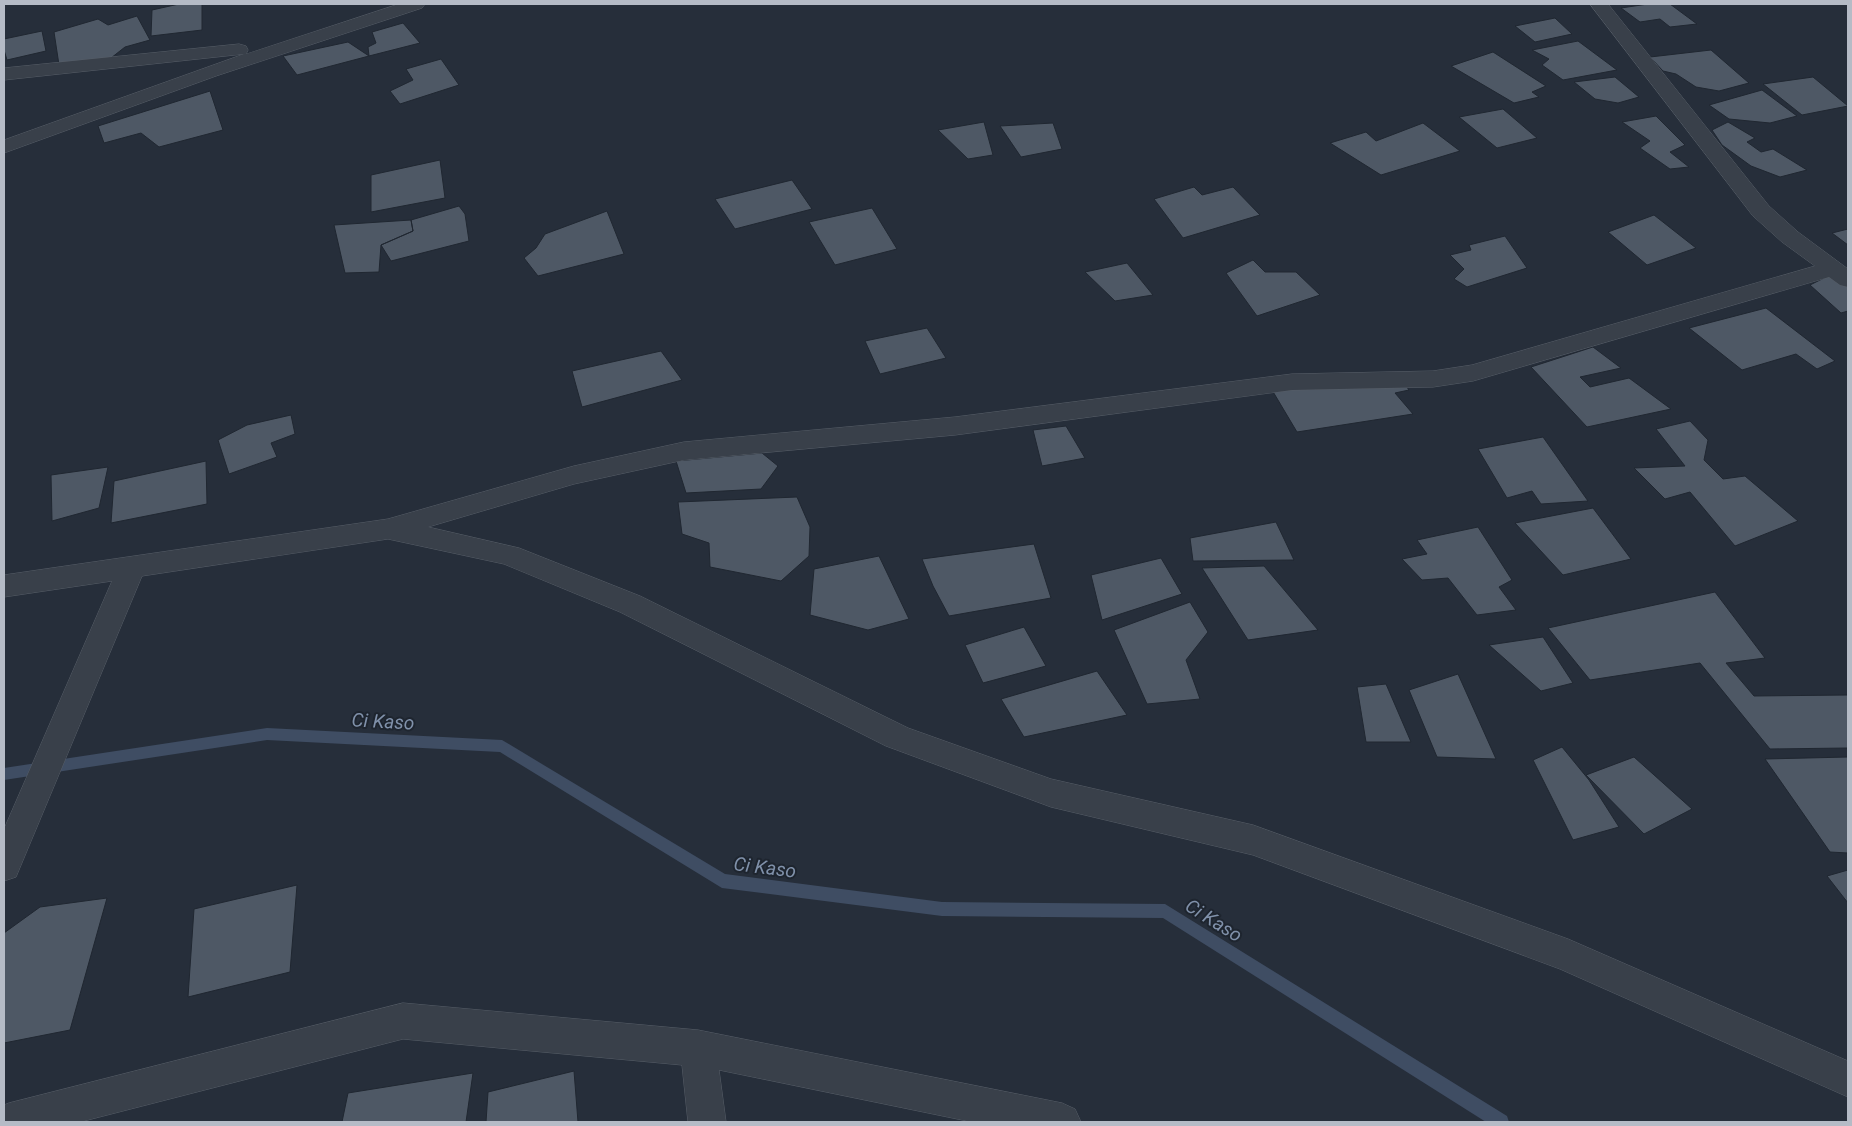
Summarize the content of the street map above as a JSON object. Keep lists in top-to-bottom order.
{
  "water": ["Ci Kaso"]
}
